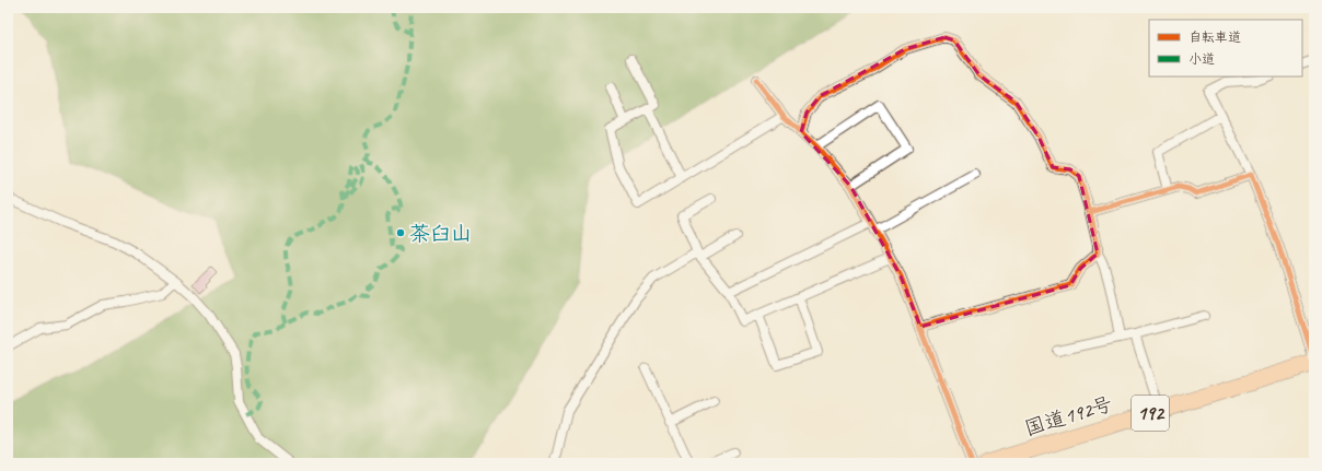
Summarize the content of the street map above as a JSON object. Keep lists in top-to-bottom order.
{
  "streets": {
    "highway": ["192", "国道192号"]
  },
  "places": ["茶臼山"],
  "legend": ["自転車道", "小道"]
}
